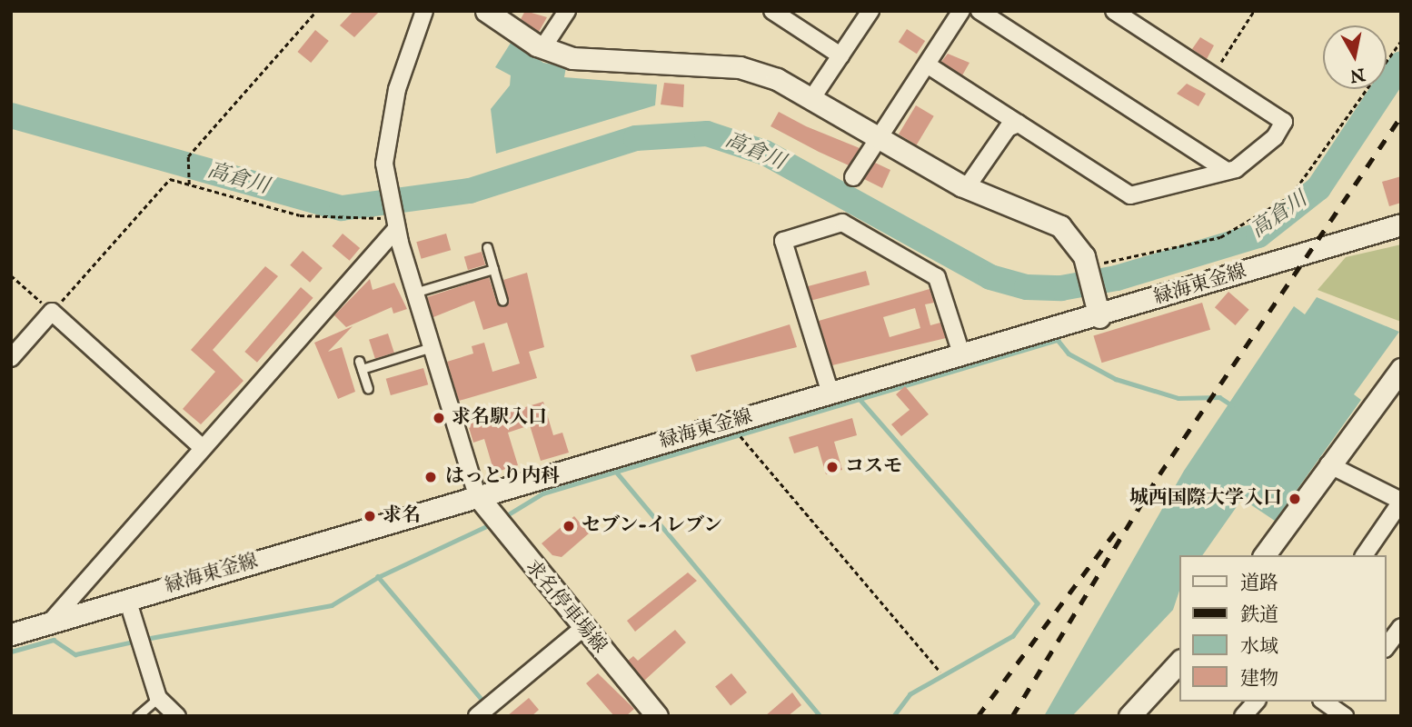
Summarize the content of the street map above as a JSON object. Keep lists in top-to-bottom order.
{
  "streets": {
    "main road": ["緑海東金線", "求名停車場線"]
  },
  "crossings": [
    ["緑海東金線", "求名停車場線"]
  ],
  "water": ["高倉川"],
  "places": [
    "求名駅入口",
    "コスモ",
    "はっとり内科",
    "城西国際大学入口",
    "求名",
    "セブン-イレブン"
  ],
  "legend": [
    "道路",
    "鉄道",
    "水域",
    "建物"
  ],
  "north": "bottom"
}
